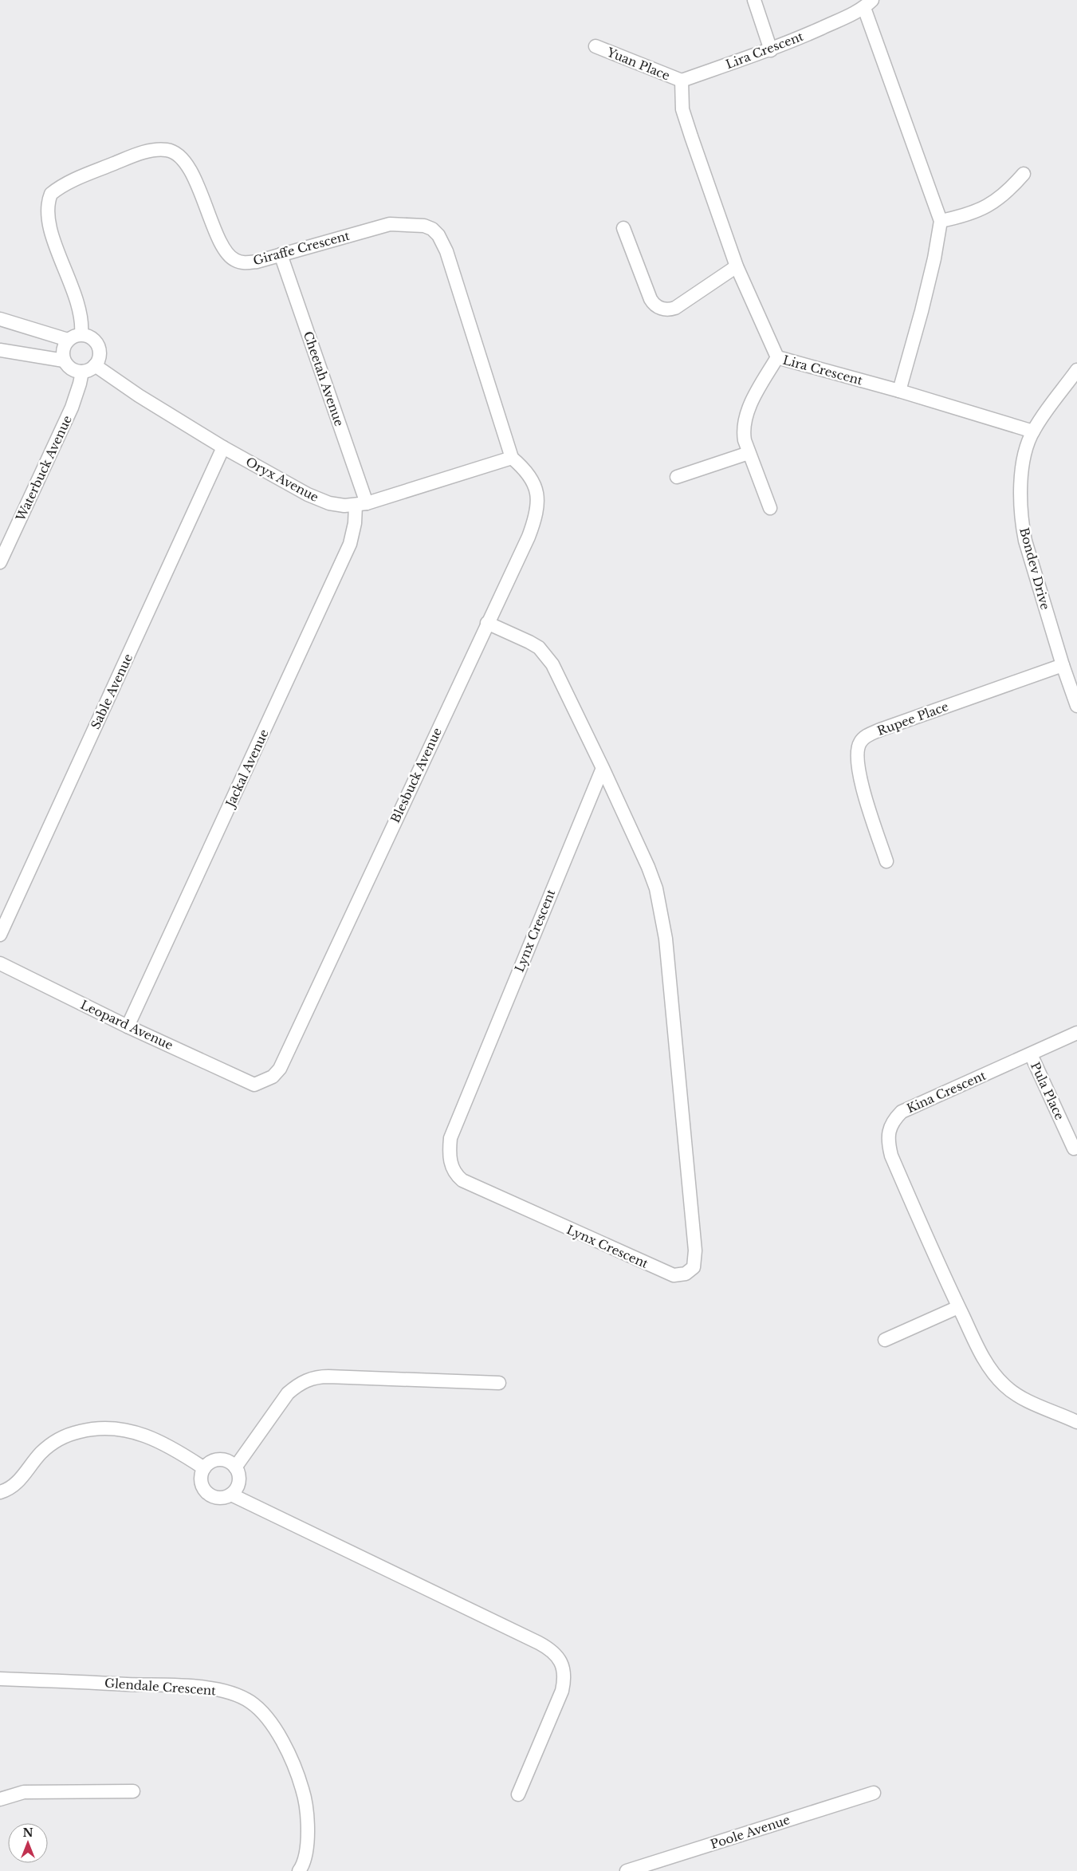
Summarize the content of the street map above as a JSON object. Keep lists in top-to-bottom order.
{
  "streets": {
    "street": [
      "Lira Crescent",
      "Yuan Place",
      "Giraffe Crescent",
      "Cheetah Avenue",
      "Waterbuck Avenue",
      "Oryx Avenue",
      "Bondev Drive",
      "Sable Avenue",
      "Rupee Place",
      "Jackal Avenue",
      "Blesbuck Avenue",
      "Lynx Crescent",
      "Leopard Avenue",
      "Pula Place",
      "Kina Crescent",
      "Glendale Crescent",
      "Poole Avenue"
    ]
  },
  "crossings": [
    ["Lira Crescent", "Yuan Place"],
    ["Lira Crescent", "Bondev Drive"],
    ["Giraffe Crescent", "Cheetah Avenue"],
    ["Giraffe Crescent", "Waterbuck Avenue"],
    ["Giraffe Crescent", "Oryx Avenue"],
    ["Giraffe Crescent", "Blesbuck Avenue"],
    ["Cheetah Avenue", "Oryx Avenue"],
    ["Cheetah Avenue", "Jackal Avenue"],
    ["Waterbuck Avenue", "Oryx Avenue"],
    ["Oryx Avenue", "Sable Avenue"],
    ["Oryx Avenue", "Jackal Avenue"],
    ["Oryx Avenue", "Blesbuck Avenue"],
    ["Bondev Drive", "Rupee Place"],
    ["Jackal Avenue", "Leopard Avenue"],
    ["Blesbuck Avenue", "Lynx Crescent"],
    ["Blesbuck Avenue", "Leopard Avenue"],
    ["Pula Place", "Kina Crescent"]
  ],
  "north": "top"
}
